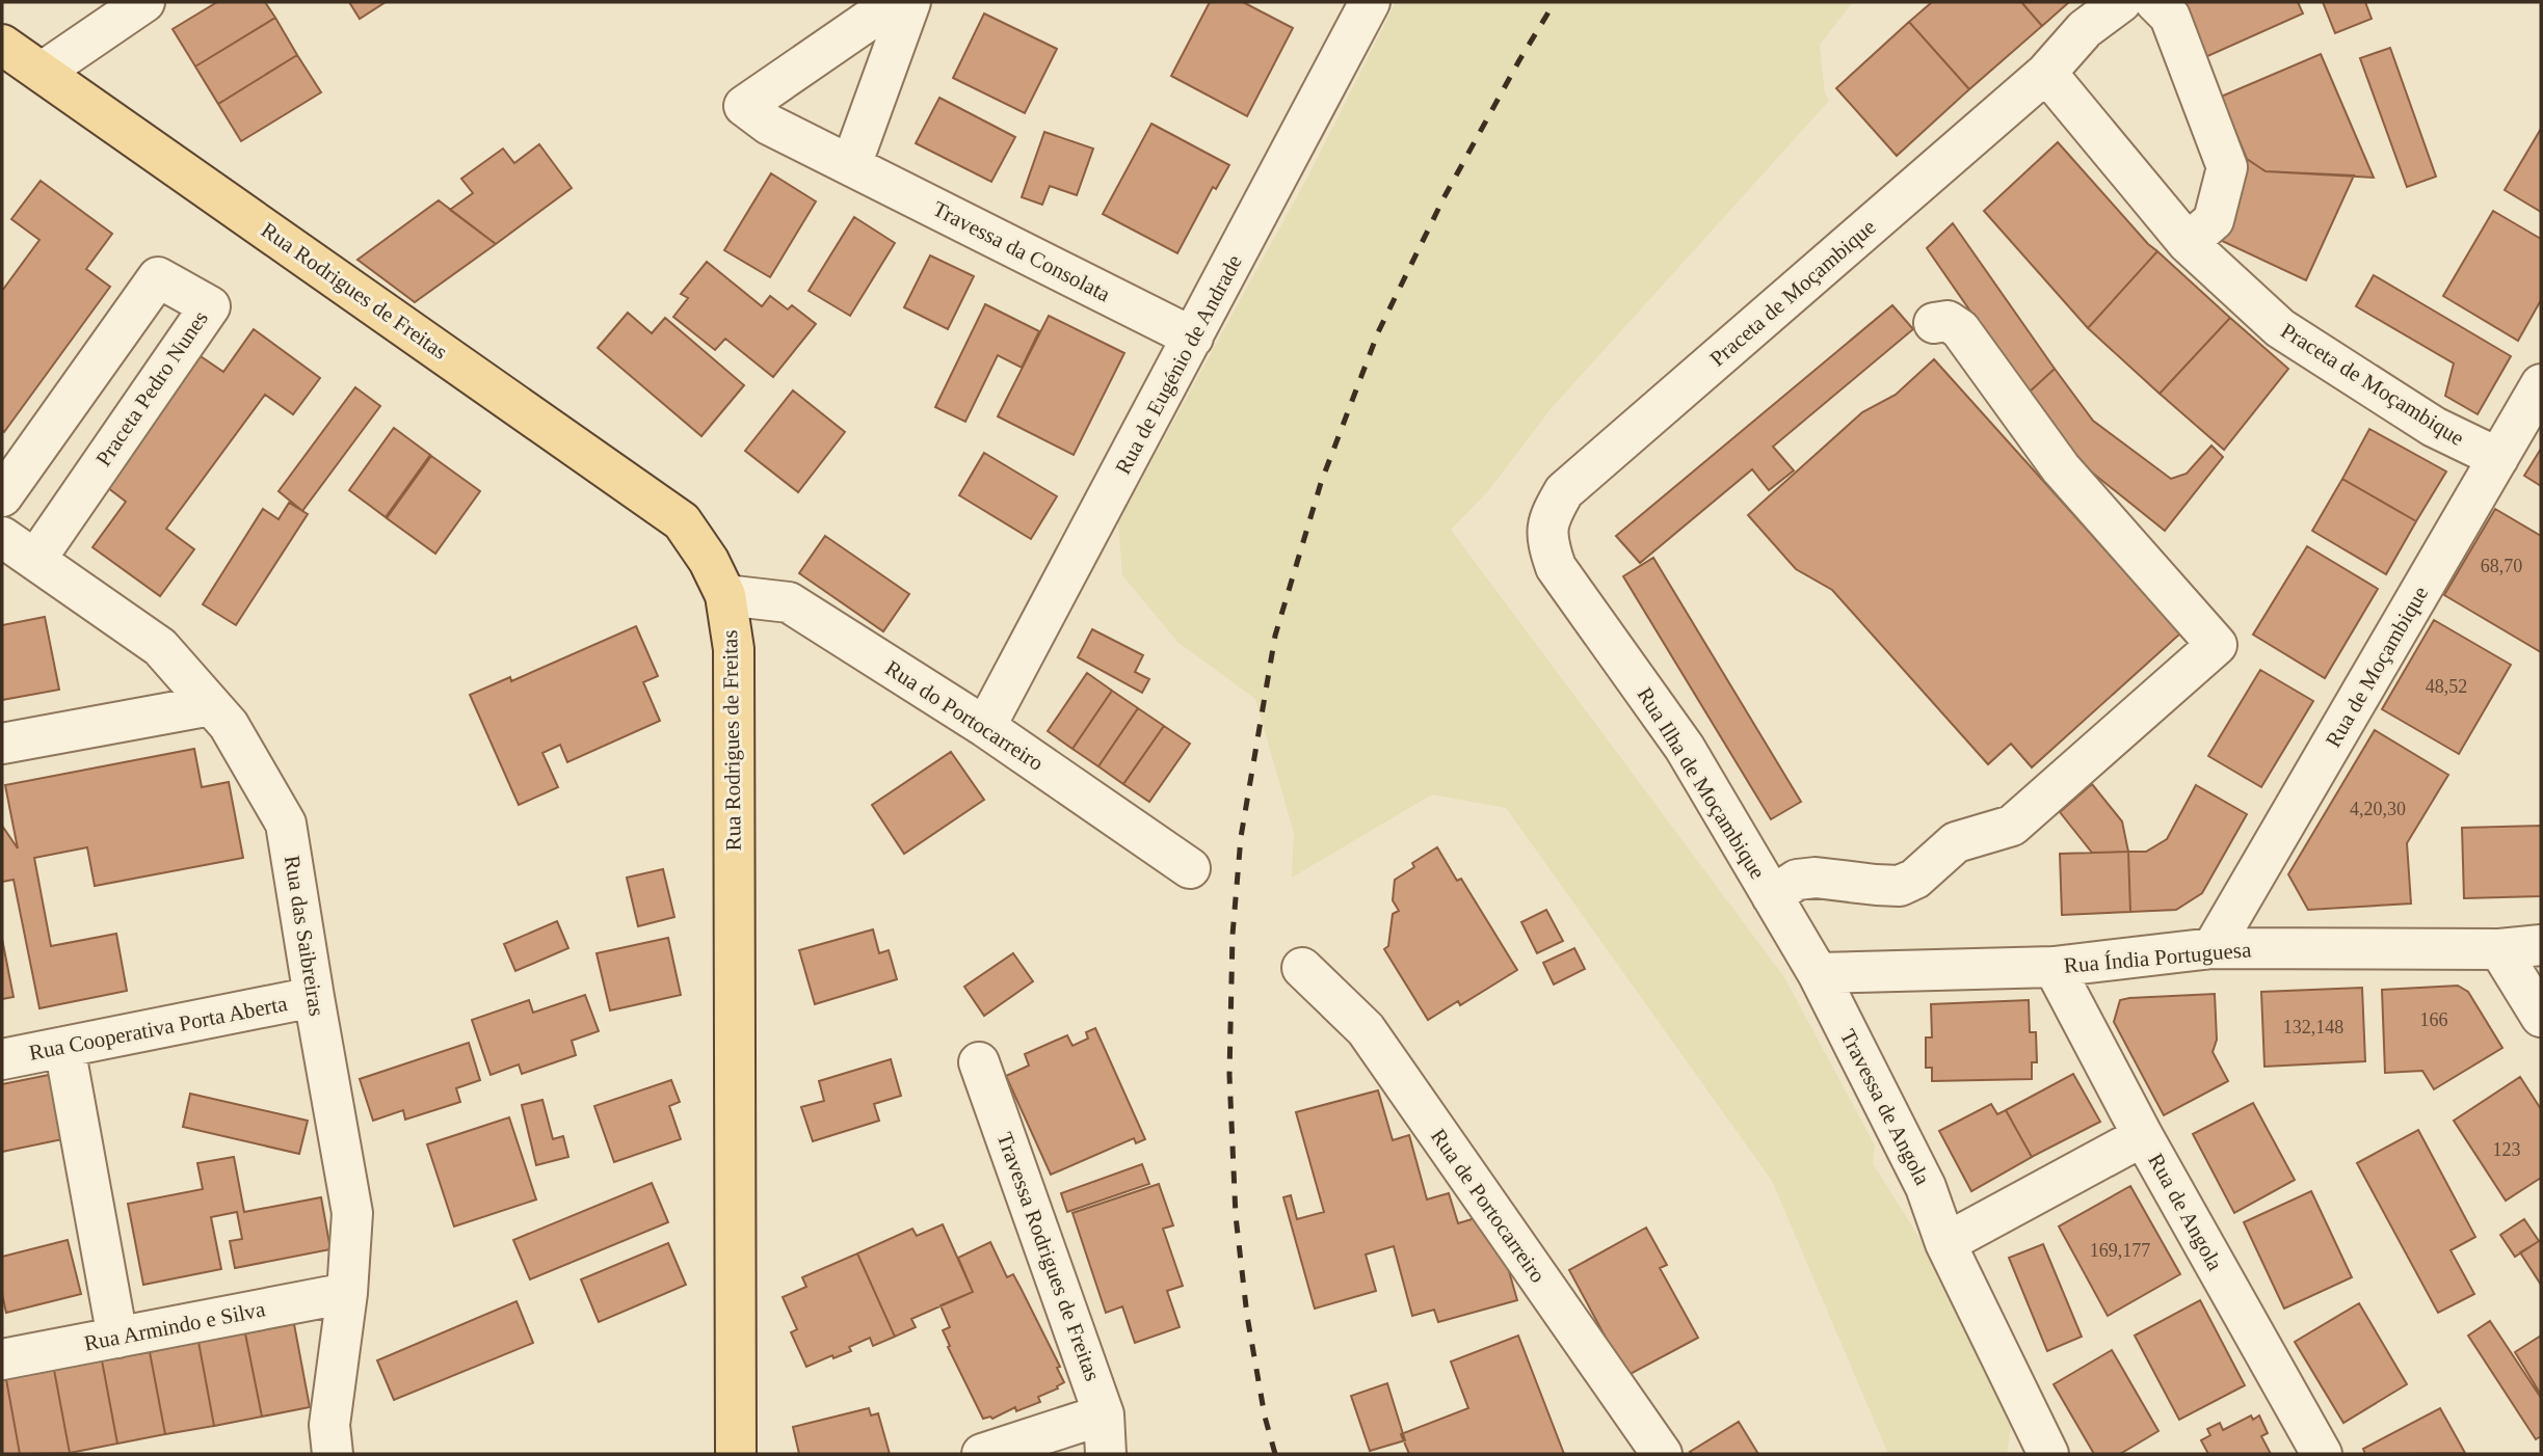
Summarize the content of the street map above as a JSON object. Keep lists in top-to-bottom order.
{
  "streets": {
    "main road": ["Rua Rodrigues de Freitas"],
    "street": [
      "Travessa da Consolata",
      "Praceta de Moçambique",
      "Rua de Eugénio de Andrade",
      "Praceta Pedro Nunes",
      "Rua de Moçambique",
      "Rua do Portocarreiro",
      "Rua Ilha de Moçambique",
      "Rua das Saibreiras",
      "Rua Índia Portuguesa",
      "Rua Cooperativa Porta Aberta",
      "Travessa de Angola",
      "Rua de Portocarreiro",
      "Rua de Angola",
      "Travessa Rodrigues de Freitas",
      "Rua Armindo e Silva"
    ]
  },
  "crossings": [
    ["Travessa da Consolata", "Rua de Eugénio de Andrade"],
    ["Rua Rodrigues de Freitas", "Rua do Portocarreiro"],
    ["Praceta de Moçambique", "Rua de Moçambique"],
    ["Praceta de Moçambique", "Rua Ilha de Moçambique"],
    ["Rua de Eugénio de Andrade", "Rua do Portocarreiro"],
    ["Praceta Pedro Nunes", "Rua das Saibreiras"],
    ["Rua de Moçambique", "Rua Índia Portuguesa"],
    ["Rua Ilha de Moçambique", "Rua Índia Portuguesa"],
    ["Rua Ilha de Moçambique", "Travessa de Angola"],
    ["Rua das Saibreiras", "Rua Cooperativa Porta Aberta"],
    ["Rua das Saibreiras", "Rua Armindo e Silva"],
    ["Rua Índia Portuguesa", "Travessa de Angola"],
    ["Rua Índia Portuguesa", "Rua de Angola"]
  ],
  "house_numbers": [
    "68,70",
    "48,52",
    "4,20,30",
    "166",
    "132,148",
    "123",
    "169,177"
  ]
}
